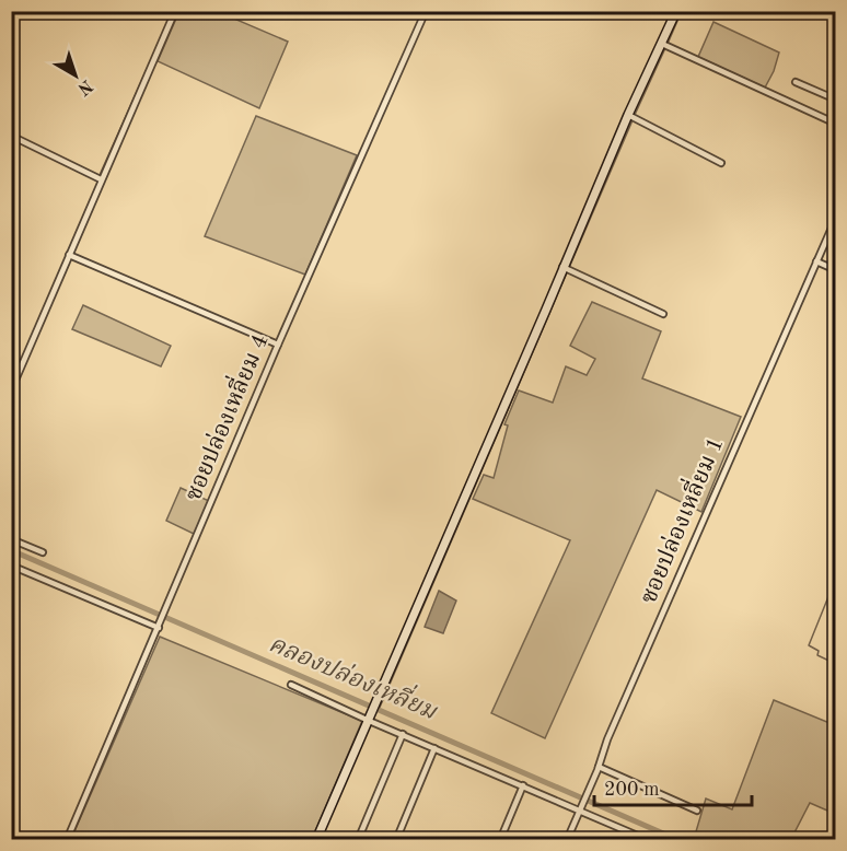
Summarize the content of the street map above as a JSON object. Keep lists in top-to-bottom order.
{
  "streets": {
    "street": ["ซอยปล่องเหลี่ยม 4", "ซอยปล่องเหลี่ยม 1"]
  },
  "water": ["คลองปล่องเหลี่ยม"],
  "scale_bar": "200 m",
  "north": "bottom right"
}
